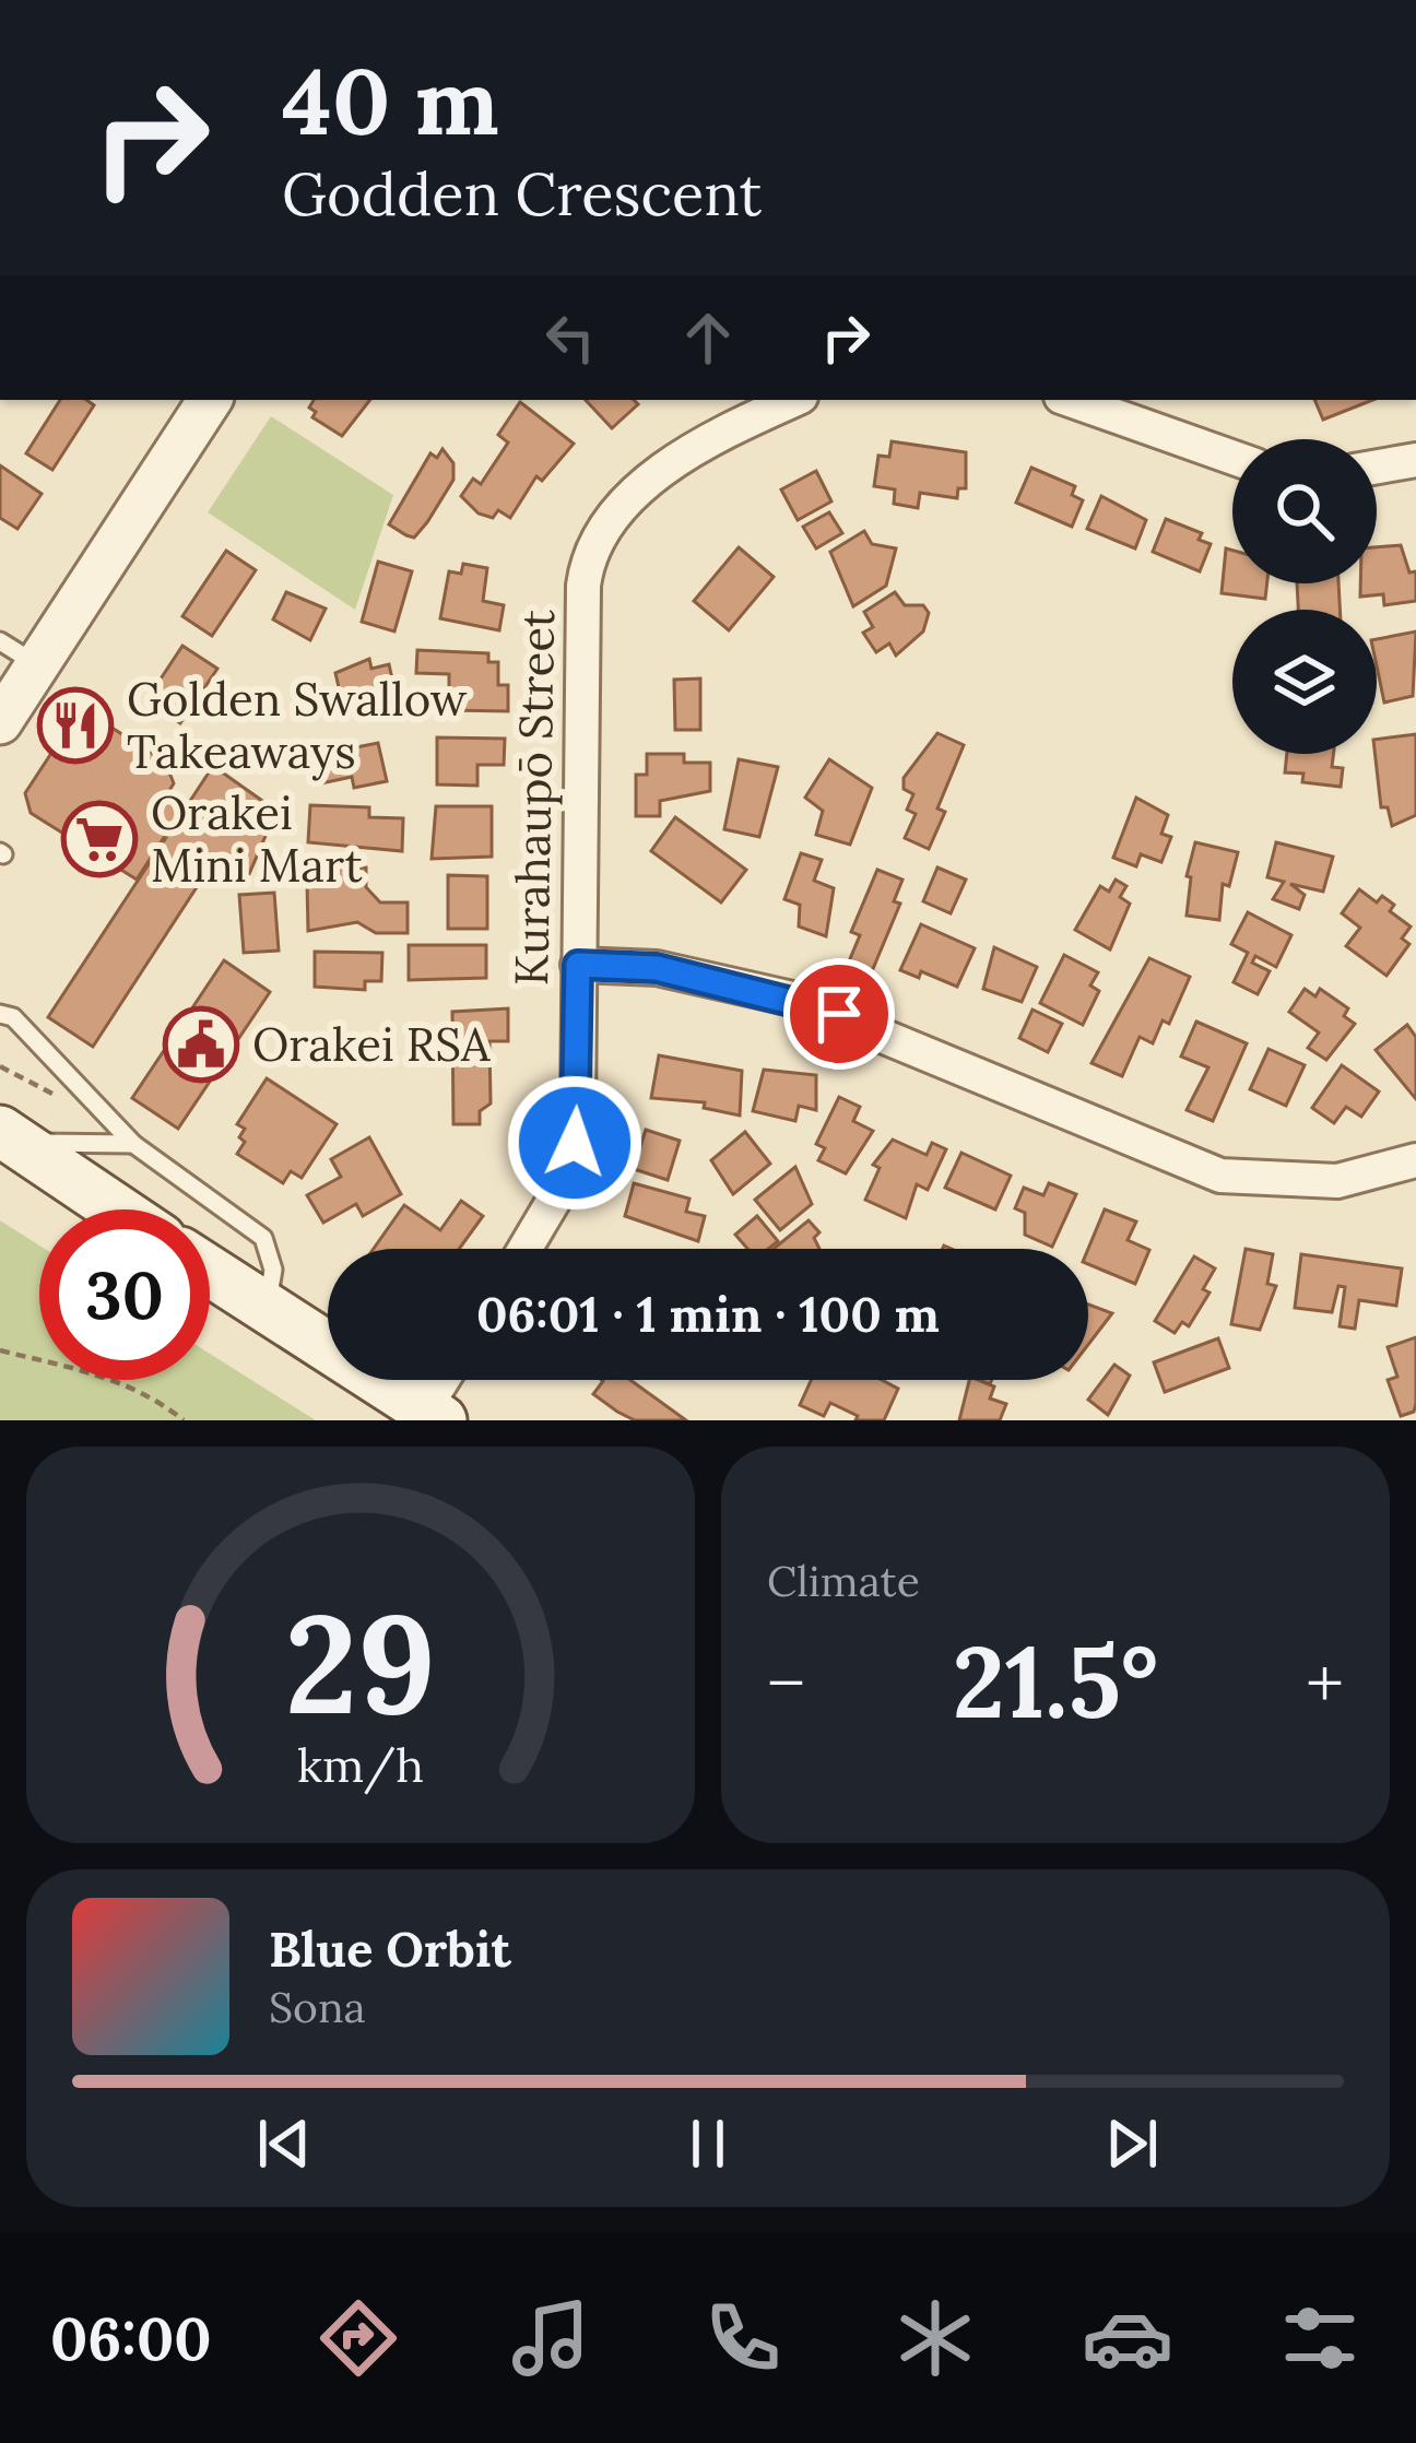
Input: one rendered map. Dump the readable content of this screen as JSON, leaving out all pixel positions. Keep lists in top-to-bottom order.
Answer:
{
  "streets": {
    "street": ["Kurahaupō Street"]
  },
  "places": {
    "restaurant": ["Golden Swallow Takeaways"],
    "supermarket": ["Orakei Mini Mart"],
    "public building": ["Orakei RSA"]
  },
  "page": {
    "turn": ["40 m", "Godden Crescent"],
    "limit": "30",
    "trip": "06:01 · 1 min · 100 m",
    "tile": "Climate",
    "heat": ["−", "21.5°", "+"],
    "song": ["Blue Orbit", "Sona"],
    "tabs": "06:00",
    "gauge": ["29", "km/h"]
  }
}
